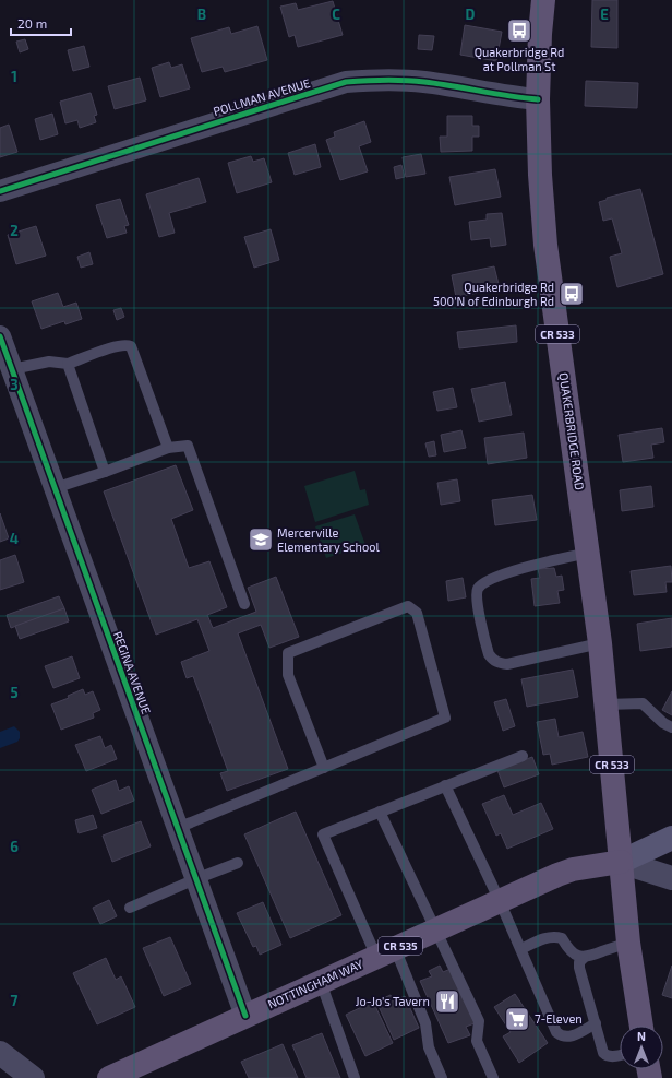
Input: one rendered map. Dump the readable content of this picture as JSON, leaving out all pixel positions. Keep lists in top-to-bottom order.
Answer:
{
  "streets": {
    "main road": [
      "CR 533",
      "QUAKERBRIDGE ROAD",
      "CR 535",
      "NOTTINGHAM WAY"
    ],
    "street": ["POLLMAN AVENUE", "REGINA AVENUE"]
  },
  "crossings": [
    ["POLLMAN AVENUE", "QUAKERBRIDGE ROAD"],
    ["CR 533", "QUAKERBRIDGE ROAD"],
    ["CR 533", "CR 535"],
    ["CR 533", "NOTTINGHAM WAY"],
    ["QUAKERBRIDGE ROAD", "CR 535"],
    ["QUAKERBRIDGE ROAD", "NOTTINGHAM WAY"],
    ["REGINA AVENUE", "NOTTINGHAM WAY"],
    ["CR 535", "NOTTINGHAM WAY"]
  ],
  "places": {
    "bus stop": ["Quakerbridge Rd at Pollman St", "Quakerbridge Rd 500'N of Edinburgh Rd"],
    "school or university": ["Mercerville Elementary School"],
    "restaurant": ["Jo-Jo's Tavern"],
    "supermarket": ["7-Eleven"]
  },
  "scale_bar": "20 m",
  "north": "top",
  "grid": {
    "columns": [
      "B",
      "C",
      "D",
      "E"
    ],
    "rows": [
      "1",
      "2",
      "3",
      "4",
      "5",
      "6",
      "7"
    ]
  }
}
